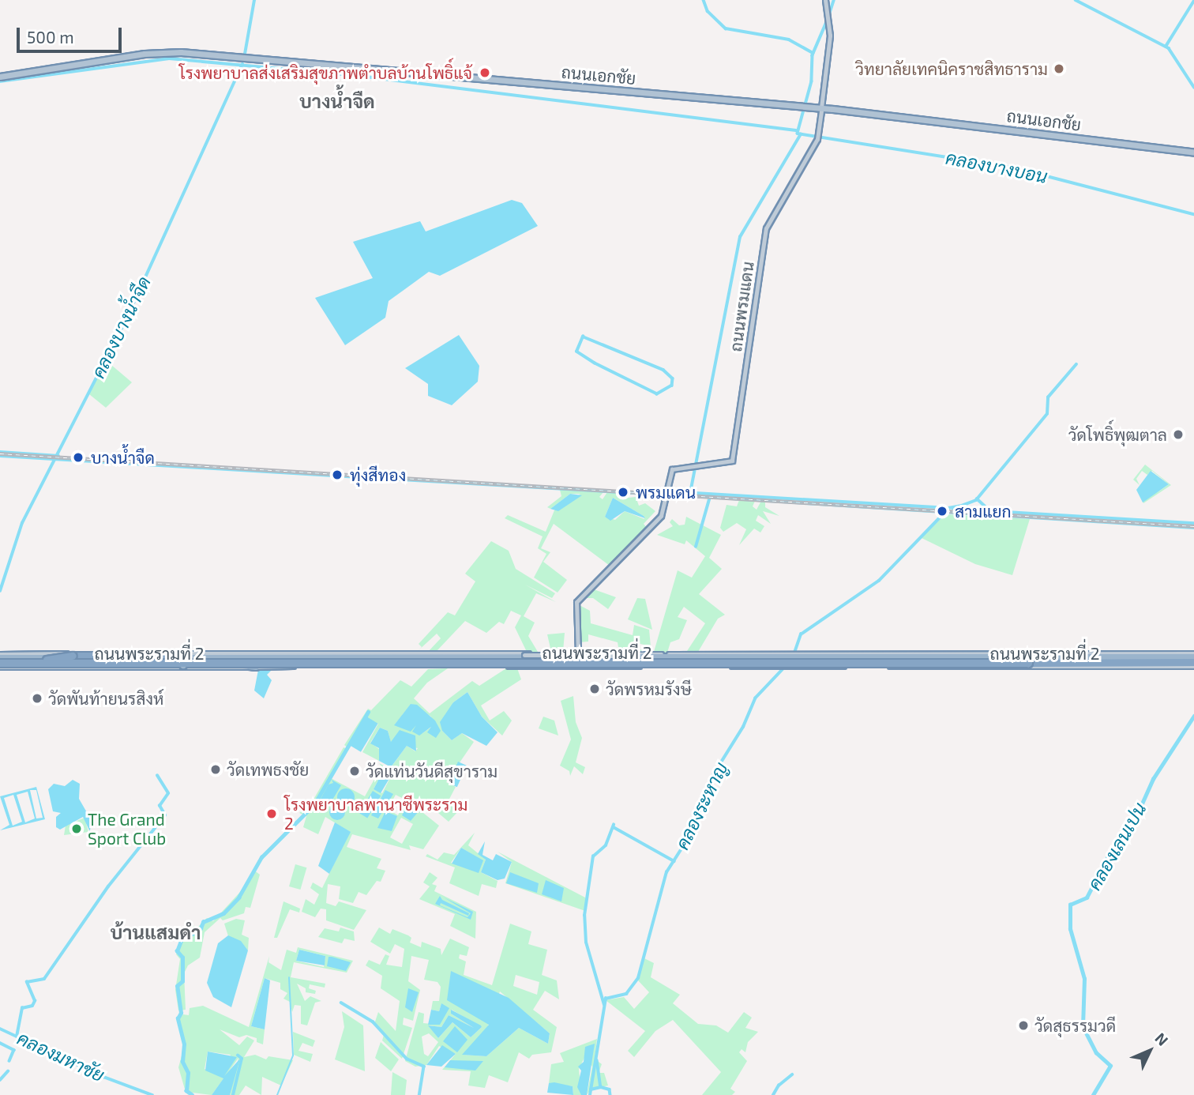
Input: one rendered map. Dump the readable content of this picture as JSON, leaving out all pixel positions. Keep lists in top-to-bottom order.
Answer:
{
  "streets": {
    "highway": ["ถนนพระรามที่ 2"],
    "main road": ["ถนนเอกชัย", "ถนนพรมแดน"]
  },
  "crossings": [
    ["ถนนเอกชัย", "ถนนพรมแดน"],
    ["ถนนพรมแดน", "ถนนพระรามที่ 2"]
  ],
  "districts": ["บางน้ำจืด", "บ้านแสมดำ"],
  "water": [
    "คลองบางบอน",
    "คลองบางน้ำจืด",
    "คลองระหาญ",
    "คลองเลนเปน",
    "คลองมหาชัย"
  ],
  "places": [
    "วิทยาลัยเทคนิคราชสิทธาราม",
    "โรงพยาบาลส่งเสริมสุขภาพตำบลบ้านโพธิ์แจ้",
    "วัดโพธิ์พุฒตาล",
    "บางน้ำจืด",
    "ทุ่งสีทอง",
    "พรมแดน",
    "สามแยก",
    "วัดพรหมรังษี",
    "วัดพันท้ายนรสิงห์",
    "วัดเทพธงชัย",
    "วัดแท่นวันดีสุขาราม",
    "โรงพยาบาลพานาซีพระราม 2",
    "The Grand Sport Club",
    "วัดสุธรรมวดี"
  ],
  "scale_bar": "500 m",
  "north": "top right"
}
